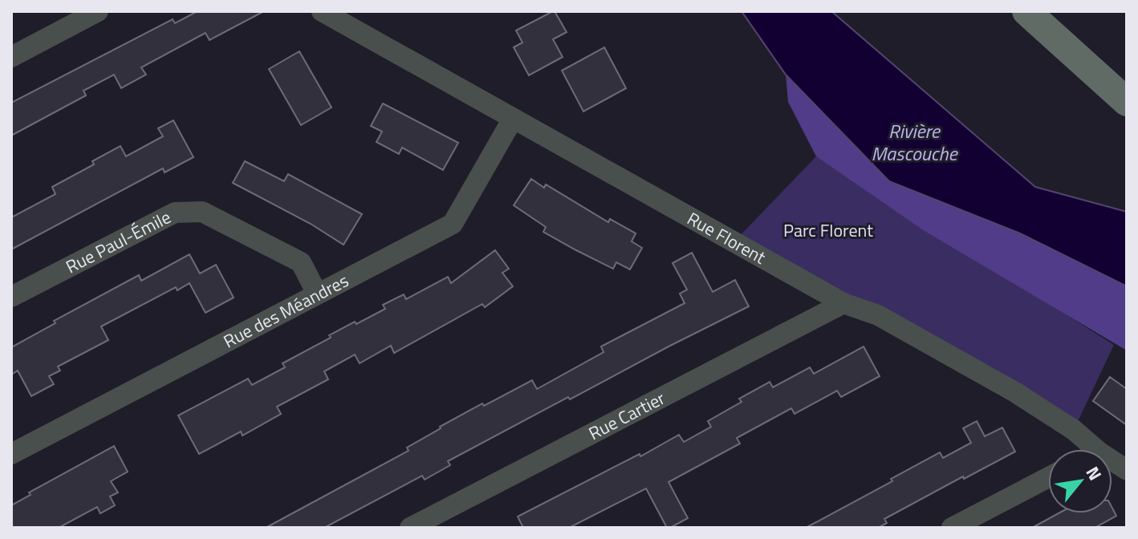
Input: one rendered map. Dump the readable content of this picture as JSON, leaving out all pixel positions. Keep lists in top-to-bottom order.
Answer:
{
  "streets": {
    "street": [
      "Rue Florent",
      "Rue Paul-Émile",
      "Rue des Méandres",
      "Rue Cartier"
    ]
  },
  "crossings": [
    ["Rue Florent", "Rue des Méandres"],
    ["Rue Florent", "Rue Cartier"],
    ["Rue Paul-Émile", "Rue des Méandres"]
  ],
  "water": ["Rivière Mascouche"],
  "parks": ["Parc Florent"],
  "north": "top right"
}
